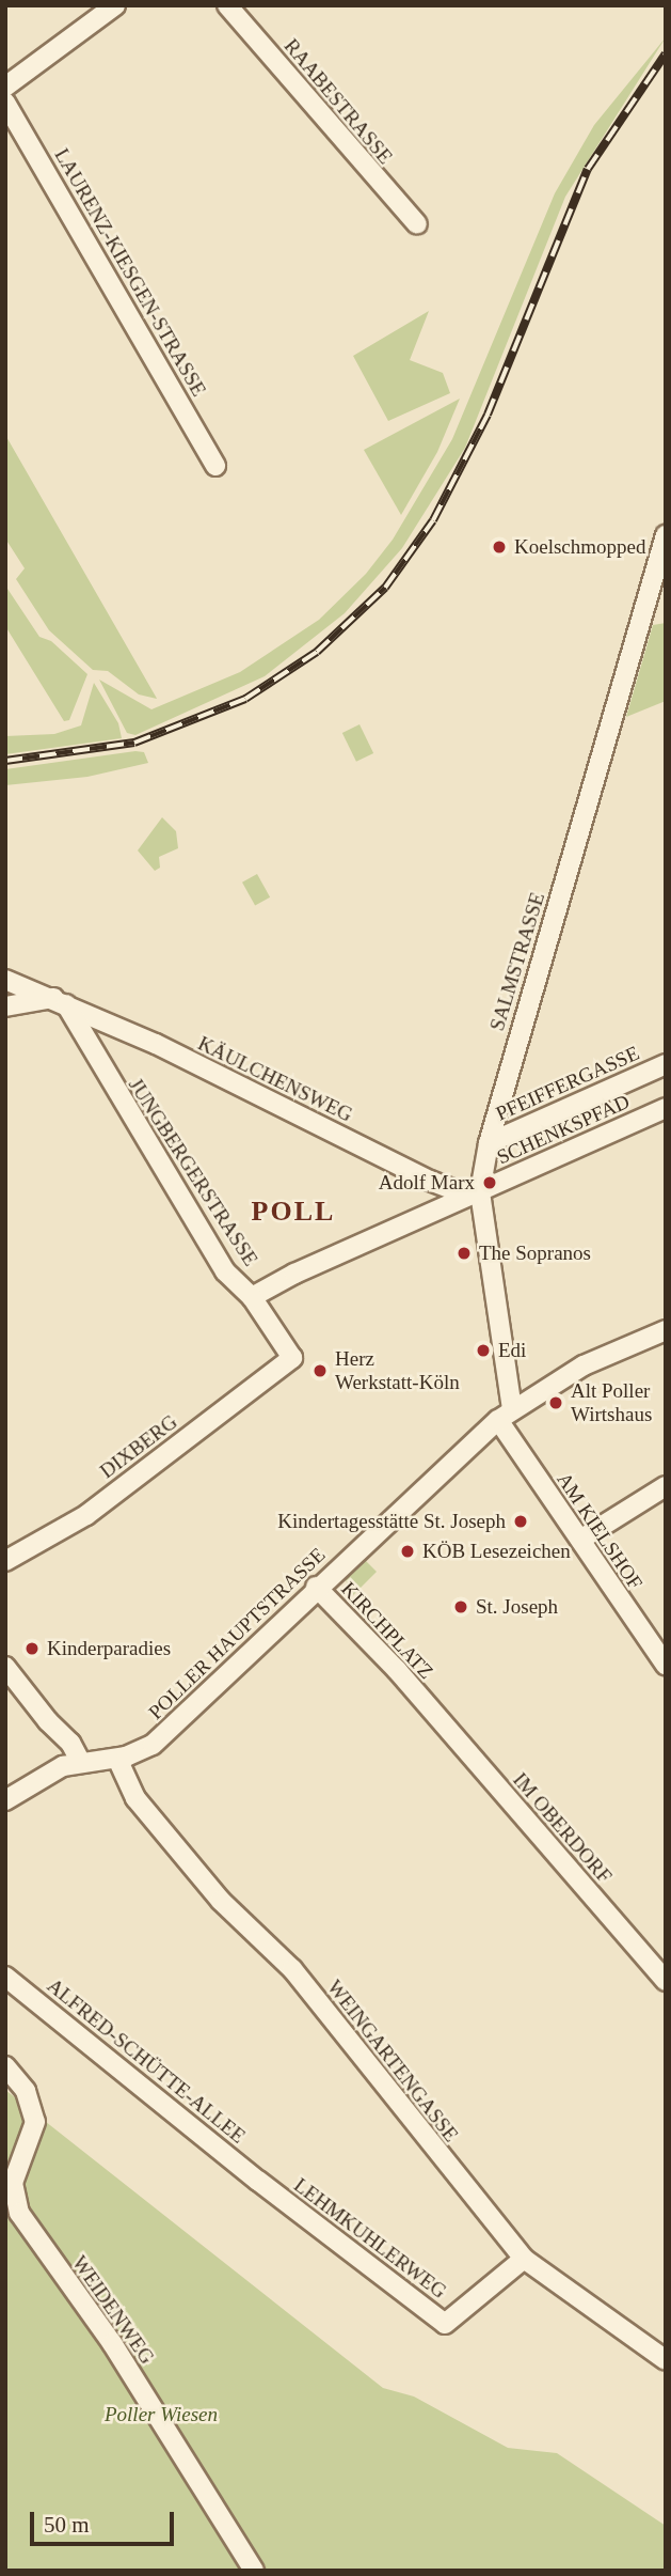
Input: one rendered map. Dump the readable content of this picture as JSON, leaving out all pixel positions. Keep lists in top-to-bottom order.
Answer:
{
  "streets": {
    "street": [
      "RAABESTRASSE",
      "LAURENZ-KIESGEN-STRASSE",
      "SALMSTRASSE",
      "KÄULCHENSWEG",
      "PFEIFFERGASSE",
      "SCHENKSPFAD",
      "JUNGBERGERSTRASSE",
      "DIXBERG",
      "AM KIELSHOF",
      "KIRCHPLATZ",
      "POLLER HAUPTSTRASSE",
      "IM OBERDORF",
      "ALFRED-SCHÜTTE-ALLEE",
      "WEINGARTENGASSE",
      "LEHMKUHLERWEG",
      "WEIDENWEG"
    ]
  },
  "crossings": [
    ["SALMSTRASSE", "KÄULCHENSWEG"],
    ["SALMSTRASSE", "PFEIFFERGASSE"],
    ["SALMSTRASSE", "SCHENKSPFAD"],
    ["SALMSTRASSE", "AM KIELSHOF"],
    ["SALMSTRASSE", "POLLER HAUPTSTRASSE"],
    ["KÄULCHENSWEG", "SCHENKSPFAD"],
    ["KÄULCHENSWEG", "JUNGBERGERSTRASSE"],
    ["SCHENKSPFAD", "JUNGBERGERSTRASSE"],
    ["JUNGBERGERSTRASSE", "DIXBERG"],
    ["AM KIELSHOF", "POLLER HAUPTSTRASSE"],
    ["KIRCHPLATZ", "POLLER HAUPTSTRASSE"],
    ["KIRCHPLATZ", "IM OBERDORF"],
    ["POLLER HAUPTSTRASSE", "WEINGARTENGASSE"],
    ["ALFRED-SCHÜTTE-ALLEE", "LEHMKUHLERWEG"],
    ["WEINGARTENGASSE", "LEHMKUHLERWEG"]
  ],
  "districts": ["POLL"],
  "parks": ["Poller Wiesen"],
  "places": [
    "Koelschmopped",
    "Adolf Marx",
    "The Sopranos",
    "Edi",
    "Herz Werkstatt-Köln",
    "Alt Poller Wirtshaus",
    "Kindertagesstätte St. Joseph",
    "KÖB Lesezeichen",
    "St. Joseph",
    "Kinderparadies"
  ],
  "scale_bar": "50 m"
}
